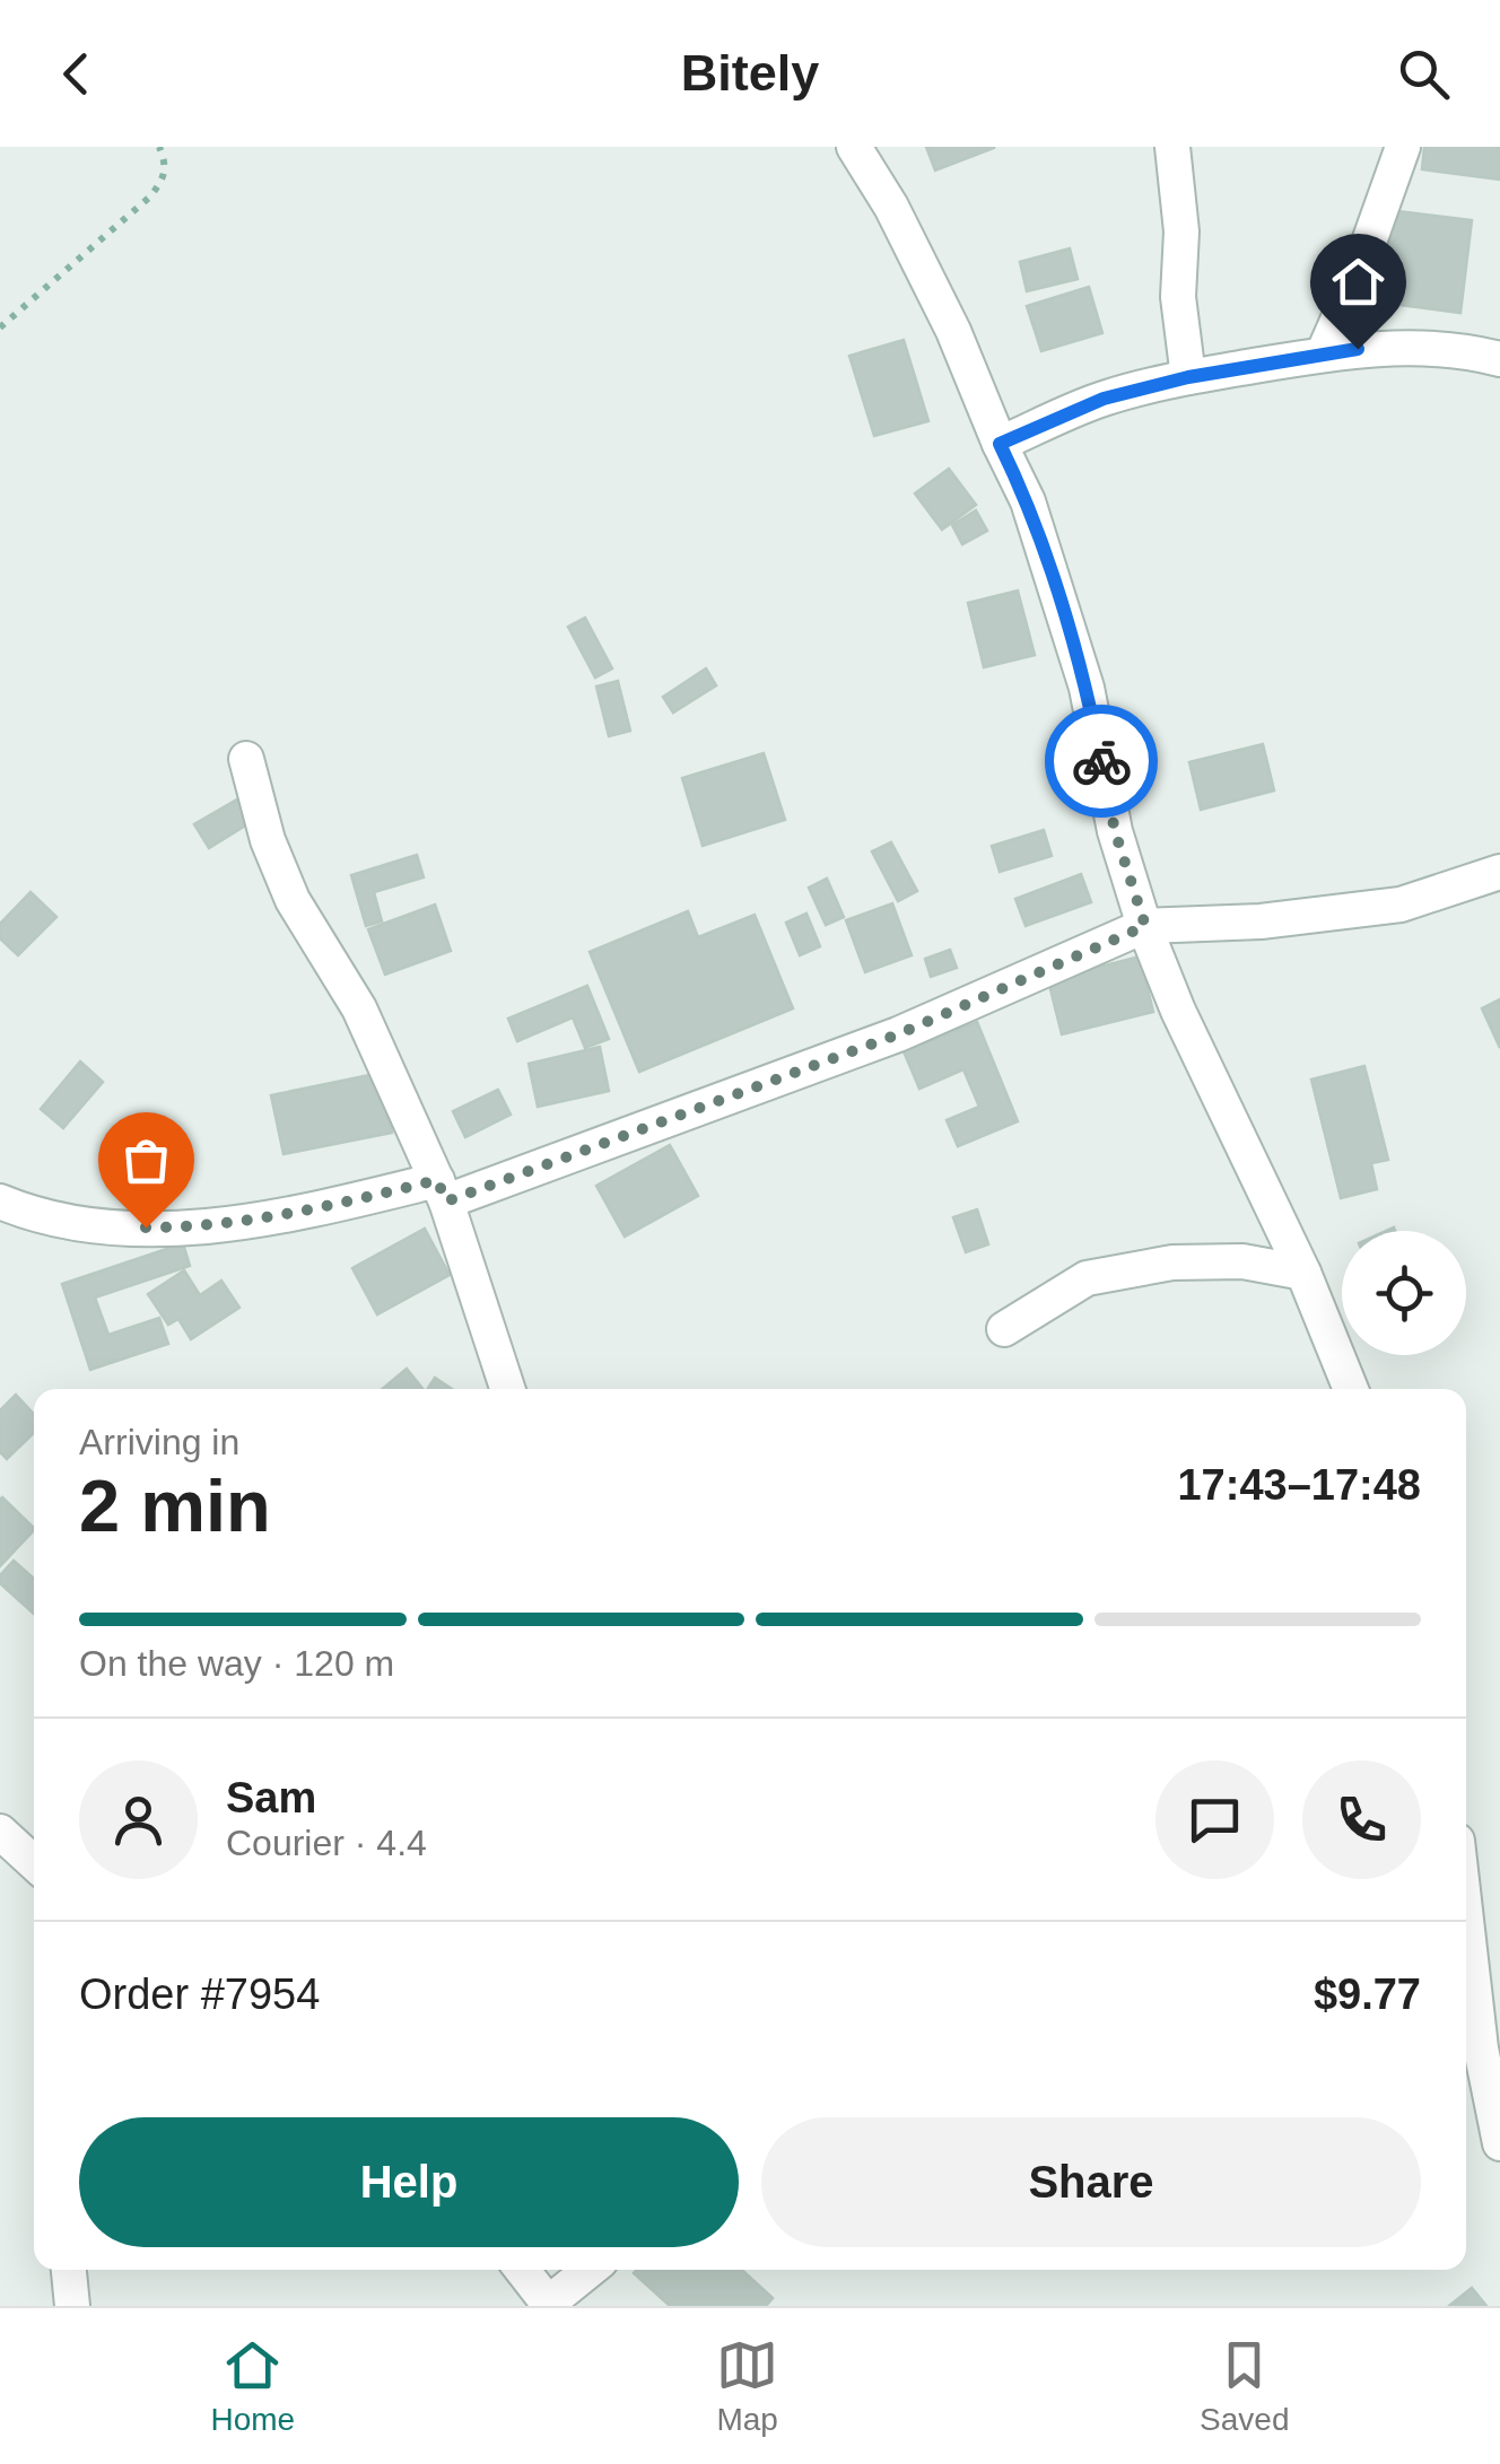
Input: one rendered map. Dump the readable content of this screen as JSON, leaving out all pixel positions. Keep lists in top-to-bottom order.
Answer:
{
  "page": {
    "header": "Bitely",
    "heading": ["2 min", "Arriving in", "17:43–17:48"],
    "panel": [
      "Sam",
      "Courier · 4.4",
      "Order #7954",
      "$9.77"
    ],
    "bar": "On the way · 120 m",
    "buttons": ["Help", "Share"],
    "tabs": ["Home", "Map", "Saved"]
  }
}
